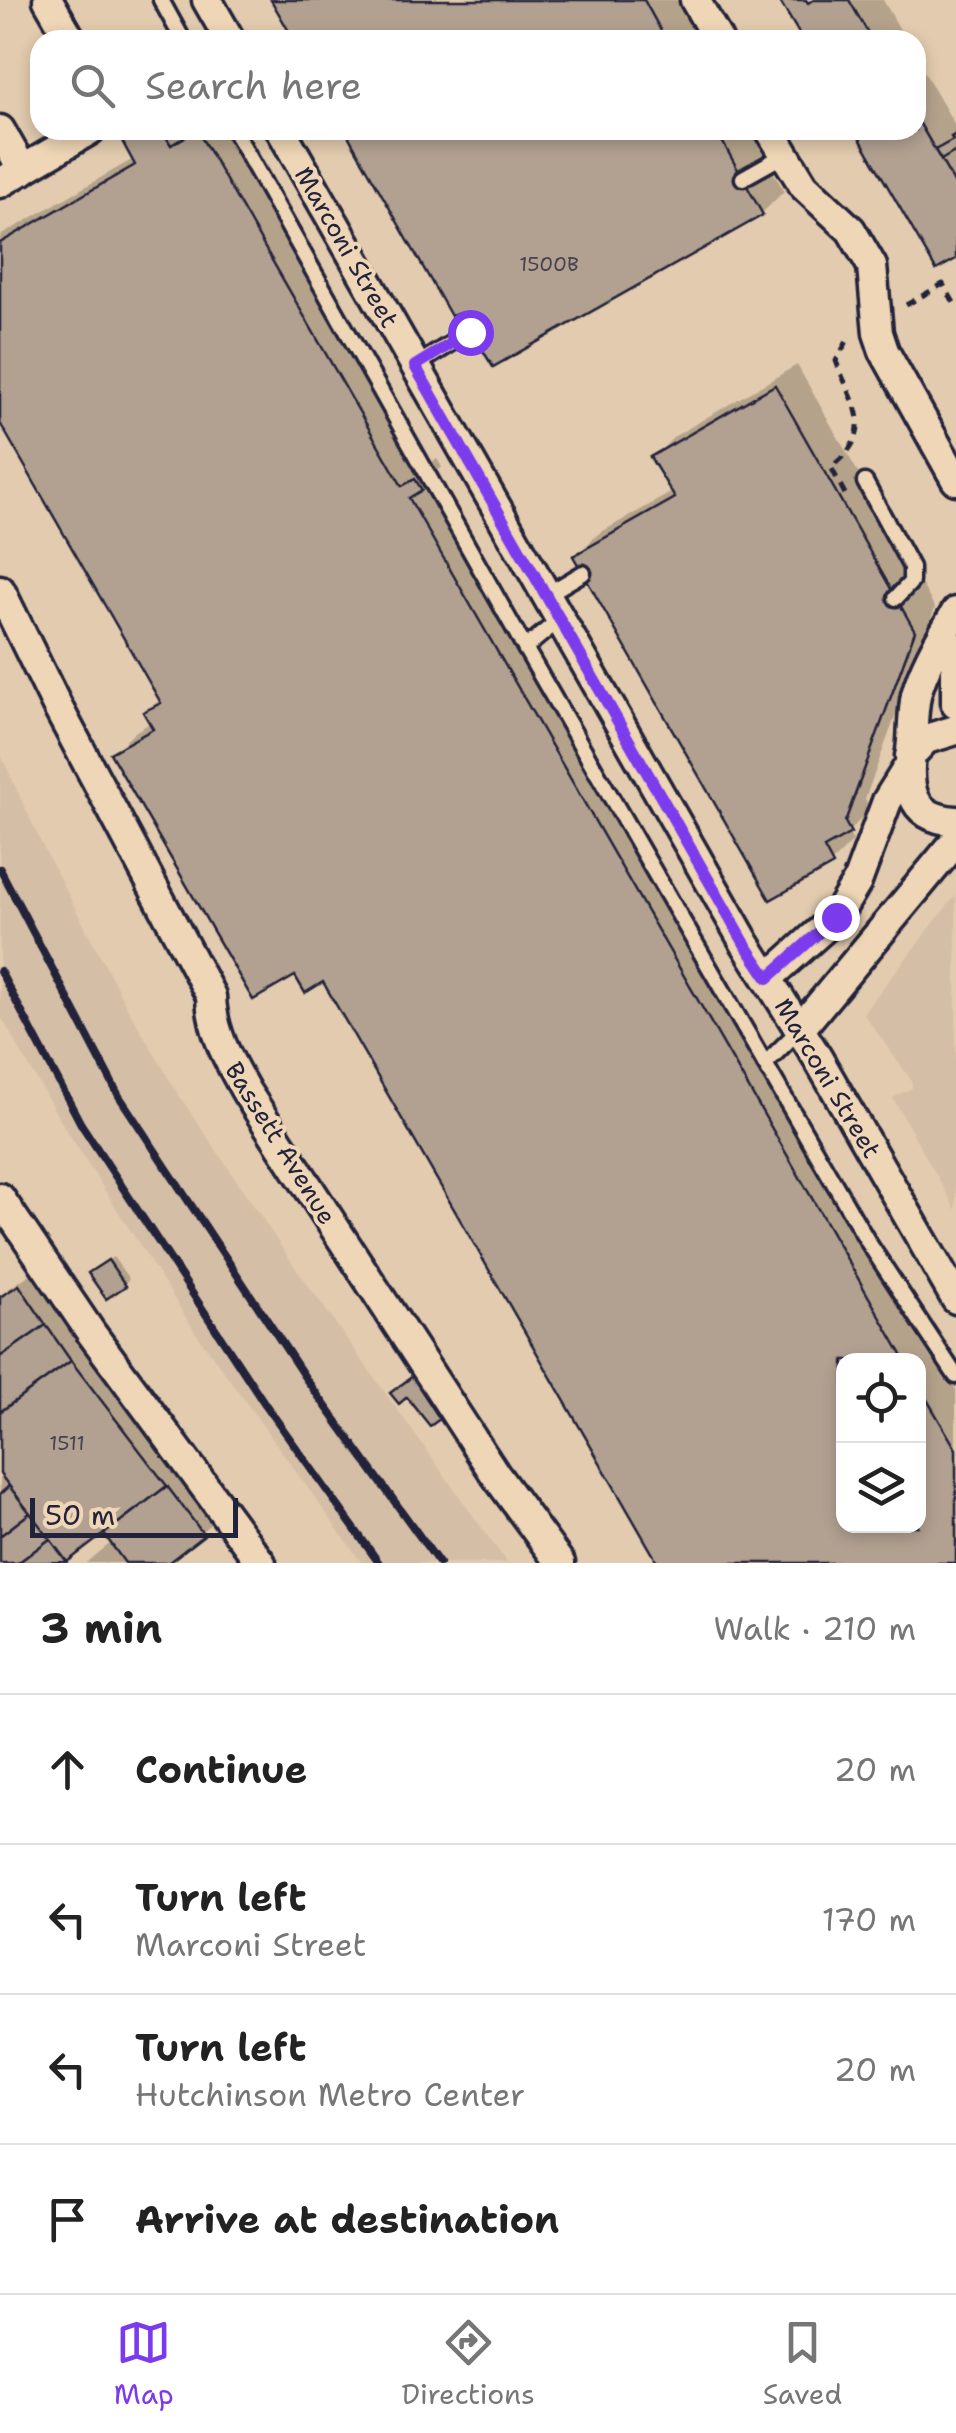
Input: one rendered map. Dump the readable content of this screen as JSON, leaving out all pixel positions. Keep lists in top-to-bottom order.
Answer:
{
  "streets": {
    "street": ["Marconi Street", "Bassett Avenue"]
  },
  "house_numbers": ["1500B", "1511"],
  "scale_bar": "50 m",
  "page": {
    "search": "Search here",
    "scale": "50 m",
    "heading": ["3 min", "Walk · 210 m"],
    "list": [
      ["Continue", "20 m"],
      ["Turn left", "Marconi Street", "170 m"],
      ["Turn left", "Hutchinson Metro Center", "20 m"],
      "Arrive at destination"
    ],
    "nav": ["Map", "Directions", "Saved"]
  }
}
